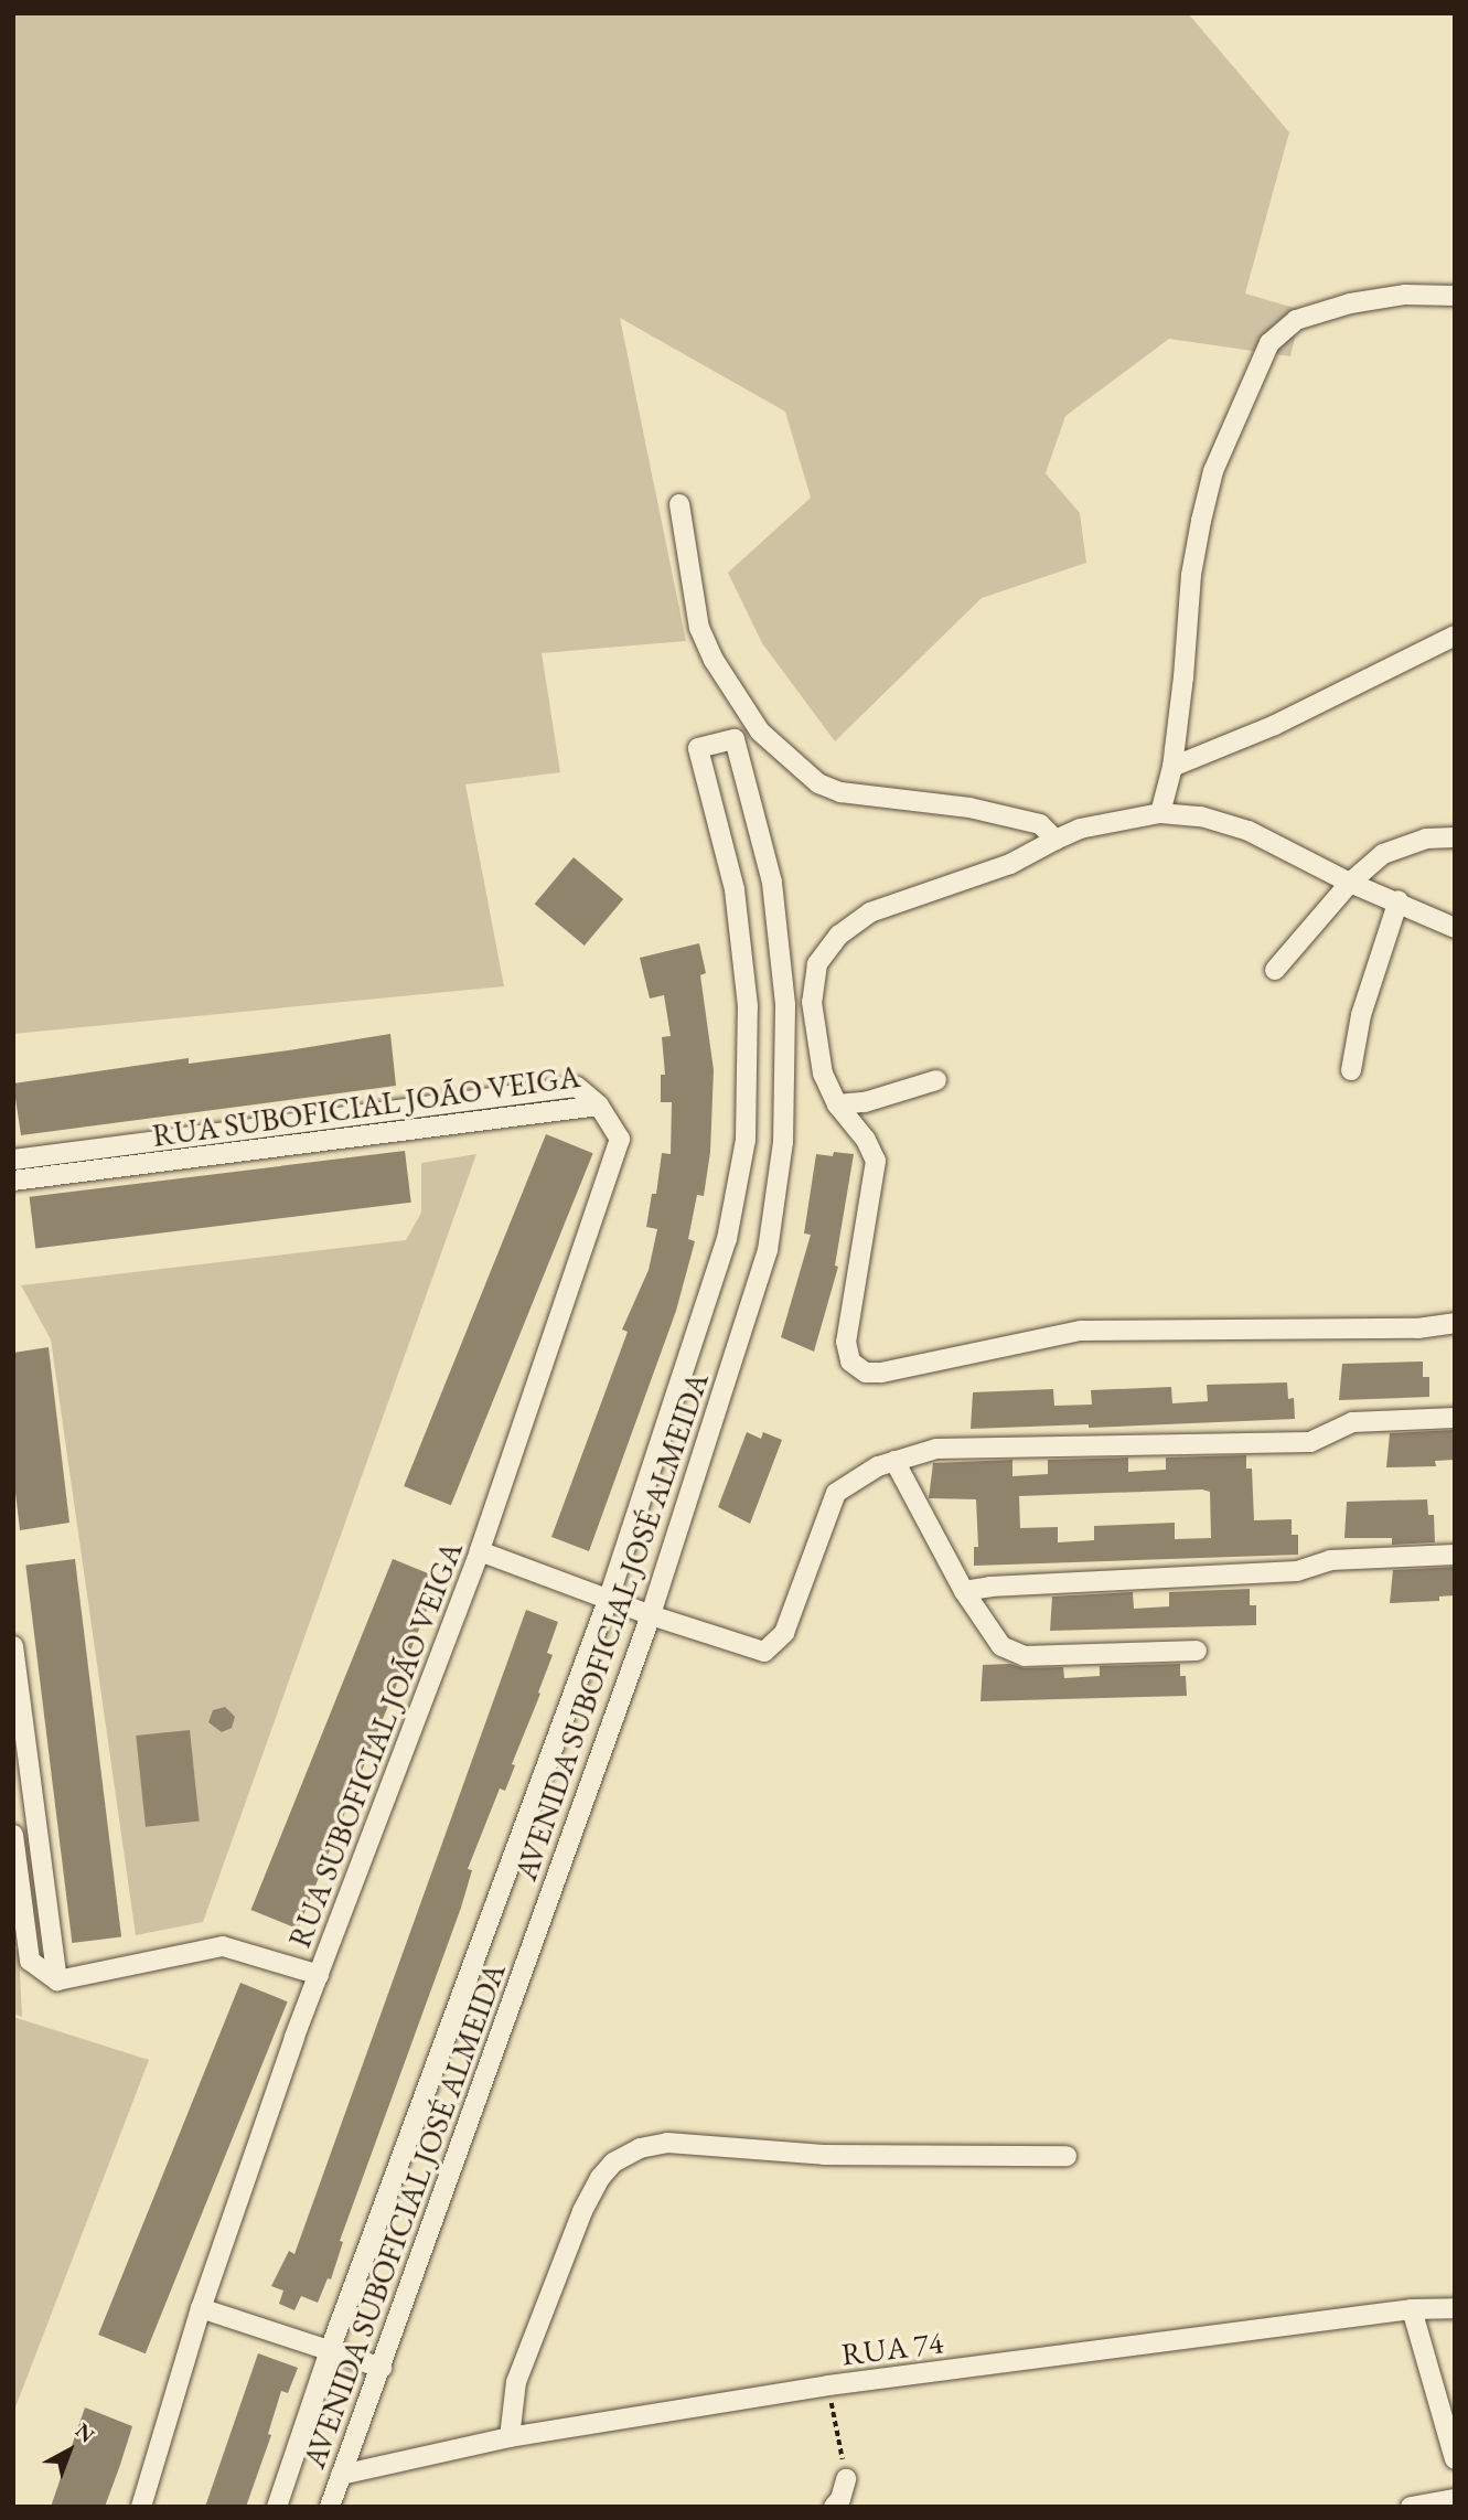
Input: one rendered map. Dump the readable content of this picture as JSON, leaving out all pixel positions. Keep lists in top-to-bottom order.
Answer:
{
  "streets": {
    "street": ["RUA SUBOFICIAL JOÃO VEIGA", "AVENIDA SUBOFICIAL JOSÉ ALMEIDA", "RUA 74"]
  },
  "crossings": [
    ["AVENIDA SUBOFICIAL JOSÉ ALMEIDA", "RUA 74"]
  ],
  "north": "top right"
}
